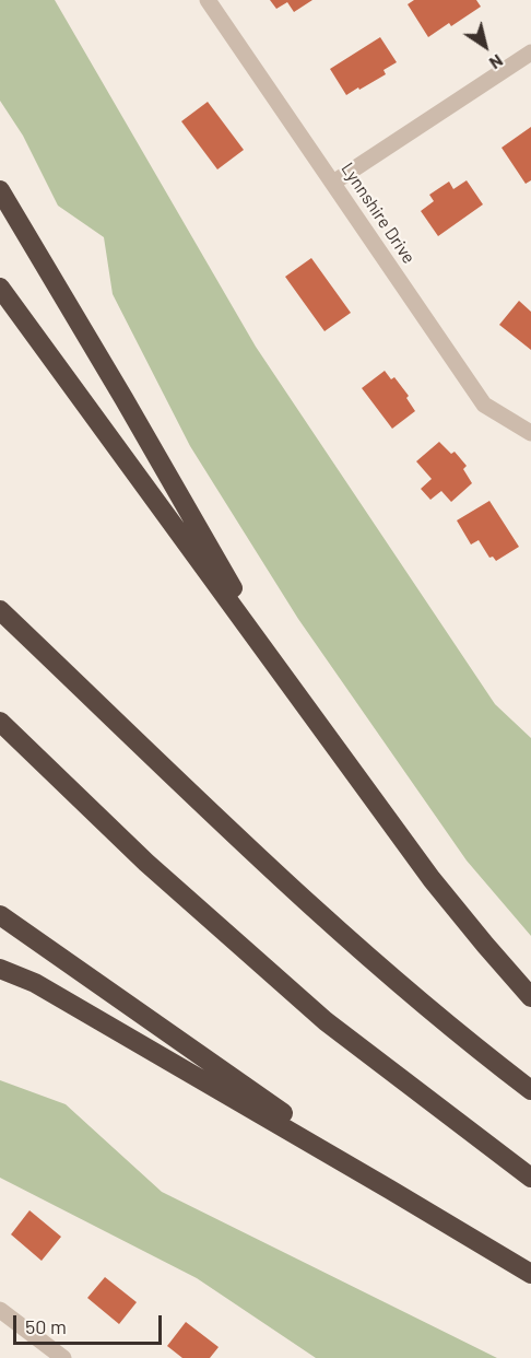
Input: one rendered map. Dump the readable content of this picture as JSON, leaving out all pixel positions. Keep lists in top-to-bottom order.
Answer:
{
  "streets": {
    "street": ["Lynnshire Drive"]
  },
  "scale_bar": "50 m",
  "north": "bottom right"
}
